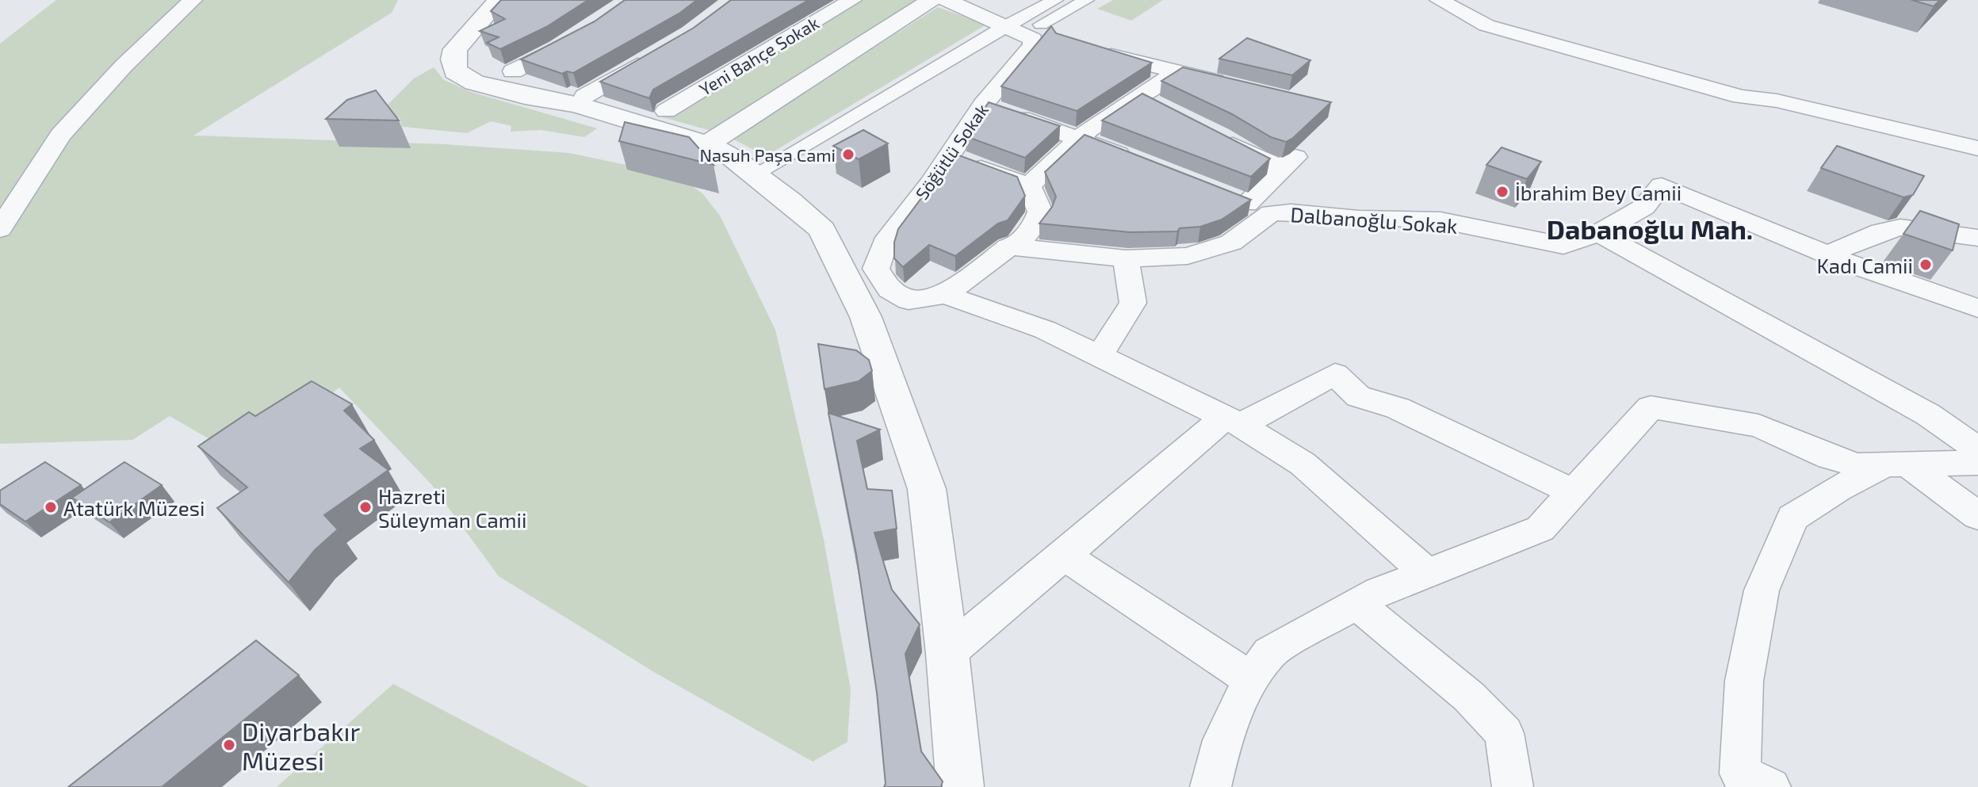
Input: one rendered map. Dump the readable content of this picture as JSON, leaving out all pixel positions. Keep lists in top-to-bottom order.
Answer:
{
  "streets": {
    "street": ["Yeni Bahçe Sokak", "Söğütlü Sokak", "Dalbanoğlu Sokak"]
  },
  "districts": ["Dabanoğlu Mah."],
  "places": [
    "Nasuh Paşa Cami",
    "İbrahim Bey Camii",
    "Kadı Camii",
    "Atatürk Müzesi",
    "Hazreti Süleyman Camii",
    "Diyarbakır Müzesi"
  ]
}
